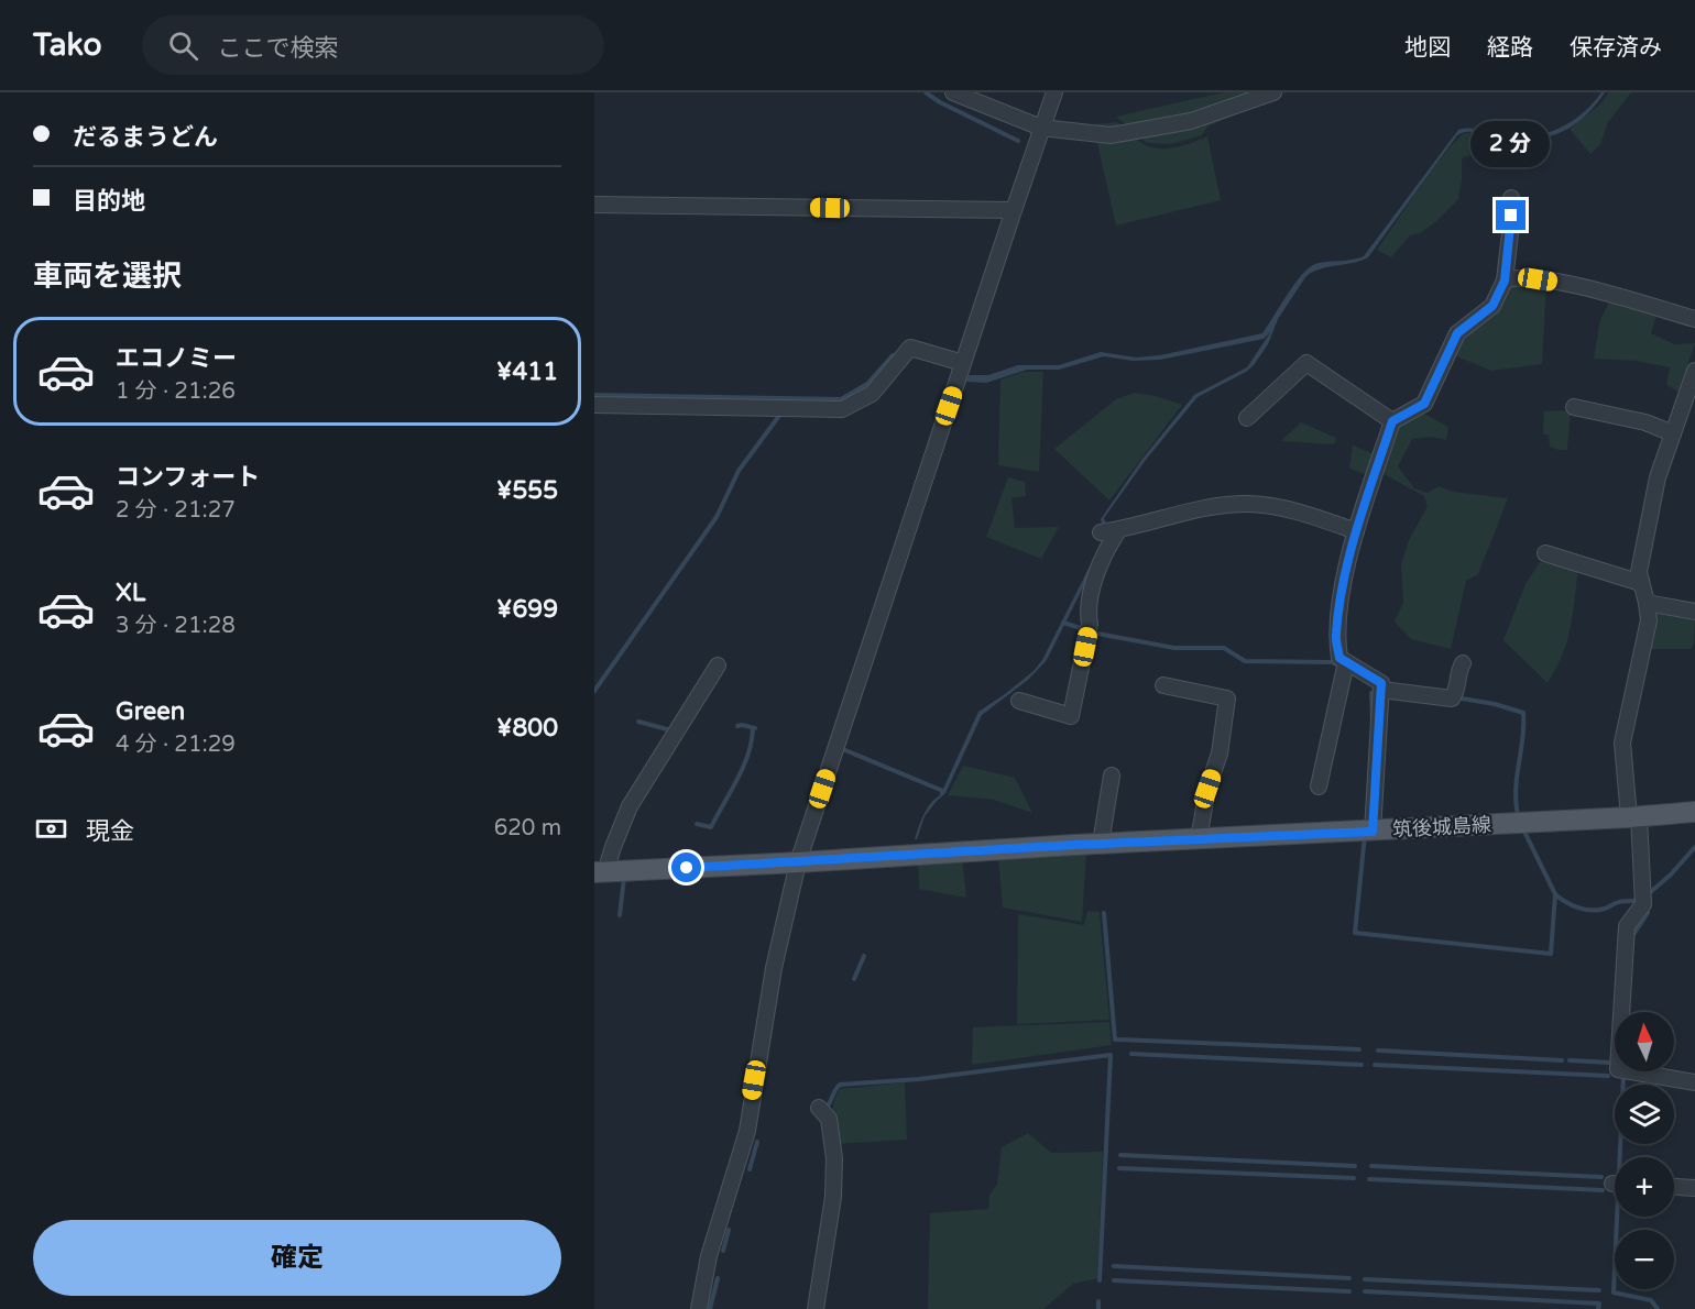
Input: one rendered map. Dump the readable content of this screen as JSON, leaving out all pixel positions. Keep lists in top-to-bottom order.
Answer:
{
  "streets": {
    "main road": ["筑後城島線"]
  },
  "north": "top",
  "page": {
    "header": "Tako",
    "search": "ここで検索",
    "nav": ["地図", "経路", "保存済み"],
    "banner": ["だるまうどん", "目的地"],
    "bubble": "2 分",
    "heading": "車両を選択",
    "list": [
      {
        "name": "エコノミー",
        "note": "1 分 · 21:26",
        "value": "¥411"
      },
      {
        "name": "コンフォート",
        "note": "2 分 · 21:27",
        "value": "¥555"
      },
      {
        "name": "XL",
        "note": "3 分 · 21:28",
        "value": "¥699"
      },
      {
        "name": "Green",
        "note": "4 分 · 21:29",
        "value": "¥800"
      }
    ],
    "pay": ["現金", "620 m"],
    "map_buttons": ["+", "−"],
    "buttons": "確定"
  }
}
